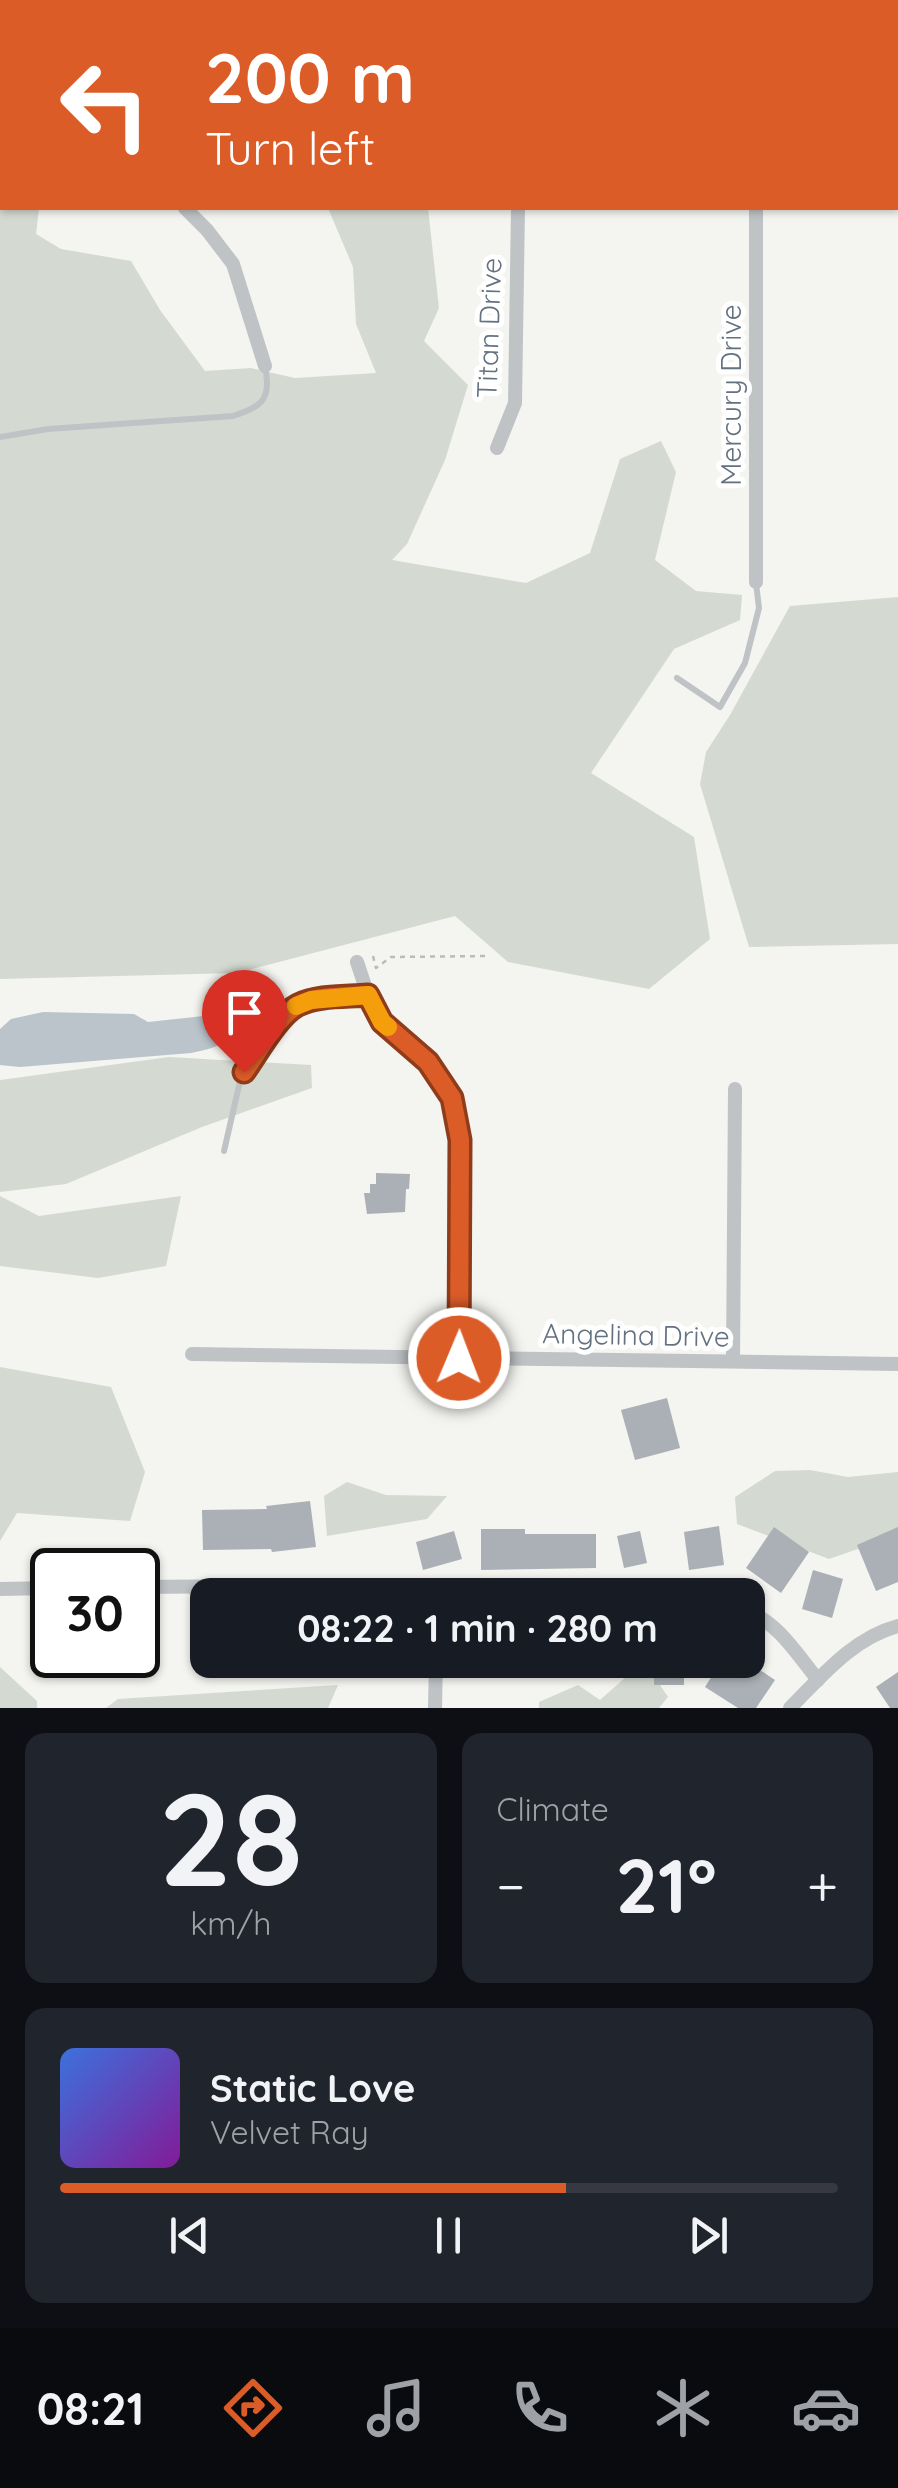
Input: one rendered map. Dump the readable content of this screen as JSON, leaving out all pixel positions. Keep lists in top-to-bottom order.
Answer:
{
  "streets": {
    "street": ["Titan Drive", "Mercury Drive", "Angelina Drive"]
  },
  "page": {
    "turn": ["200 m", "Turn left"],
    "limit": "30",
    "trip": "08:22 · 1 min · 280 m",
    "tile": [
      ["28", "km/h"],
      "Climate"
    ],
    "heat": ["−", "21°", "+"],
    "song": ["Static Love", "Velvet Ray"],
    "tabs": "08:21"
  }
}
